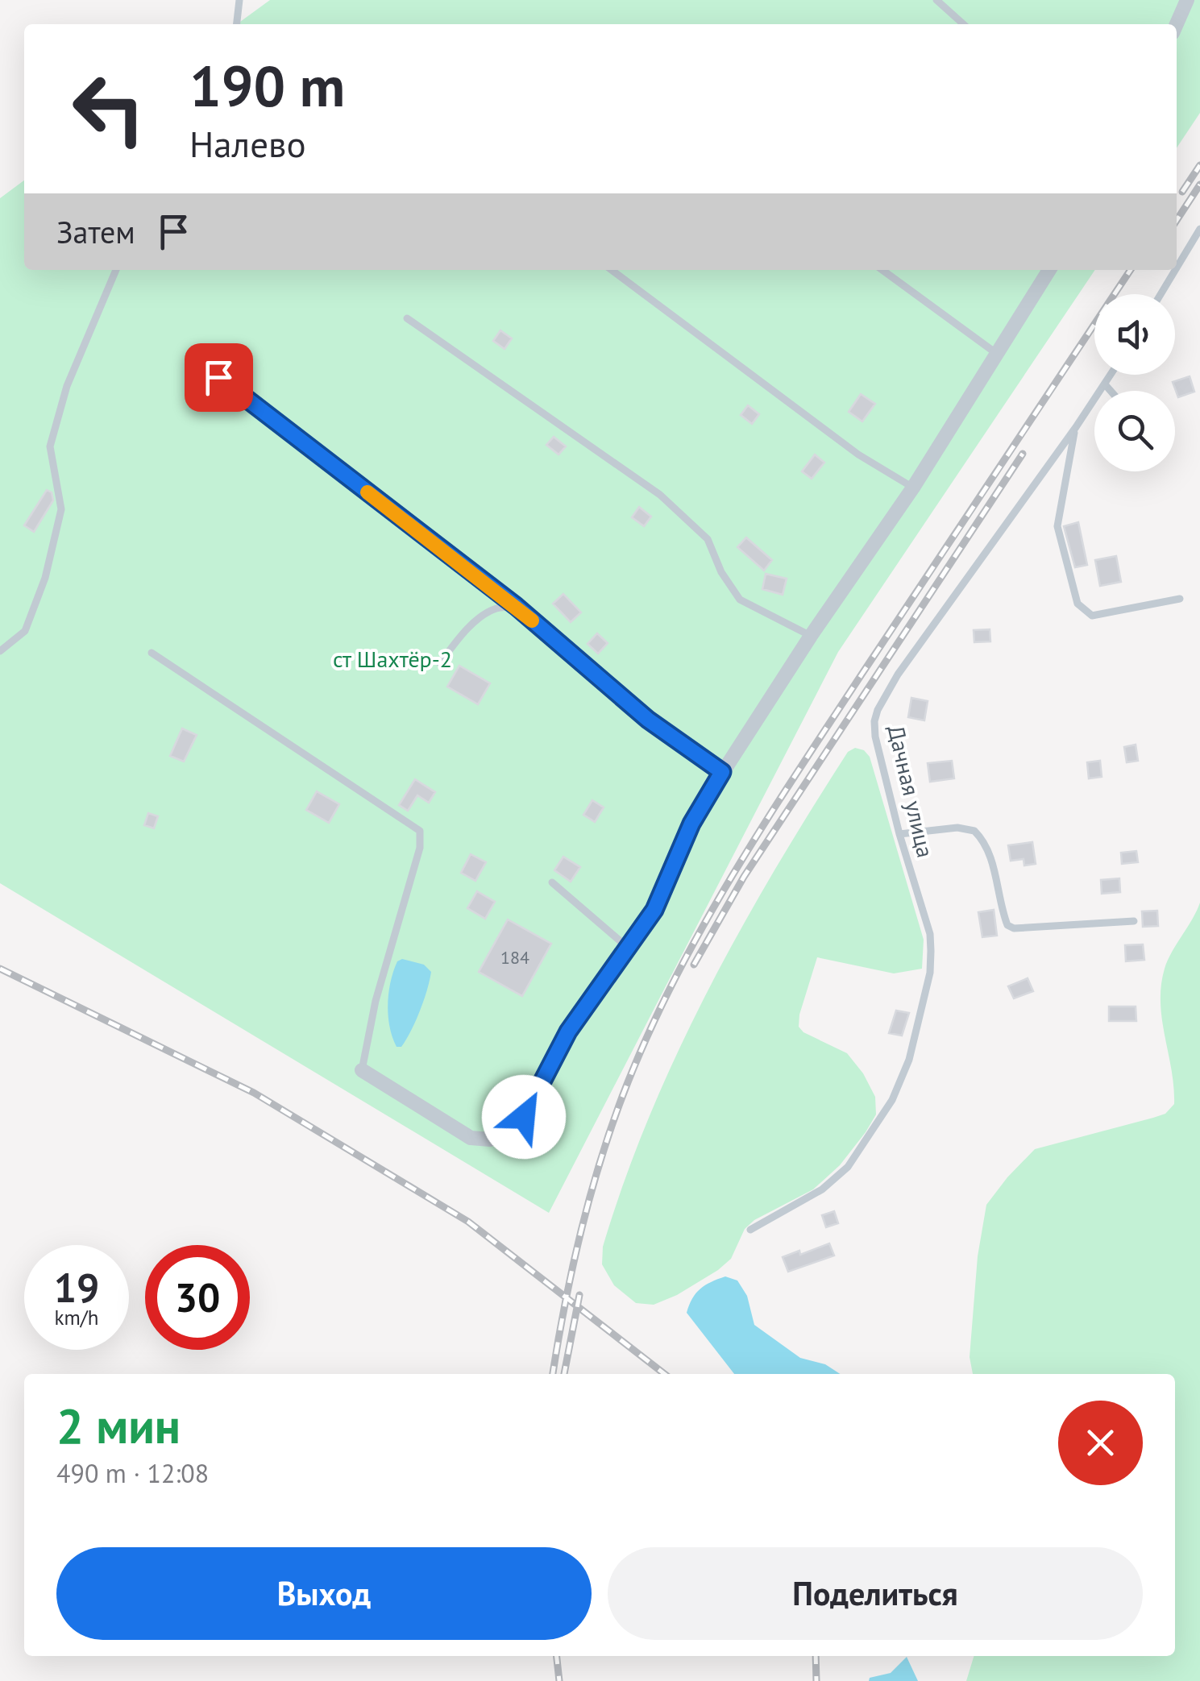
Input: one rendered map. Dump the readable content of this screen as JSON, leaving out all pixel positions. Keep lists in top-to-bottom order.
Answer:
{
  "streets": {
    "lane": ["Дачная улица"]
  },
  "parks": ["ст Шахтёр-2"],
  "house_numbers": ["184"],
  "page": {
    "turn": ["190 m", "Налево"],
    "then": "Затем",
    "speed": "19 km/h",
    "limit": "30",
    "heading": ["2 мин", "490 m · 12:08"],
    "buttons": ["Выход", "Поделиться"]
  }
}
